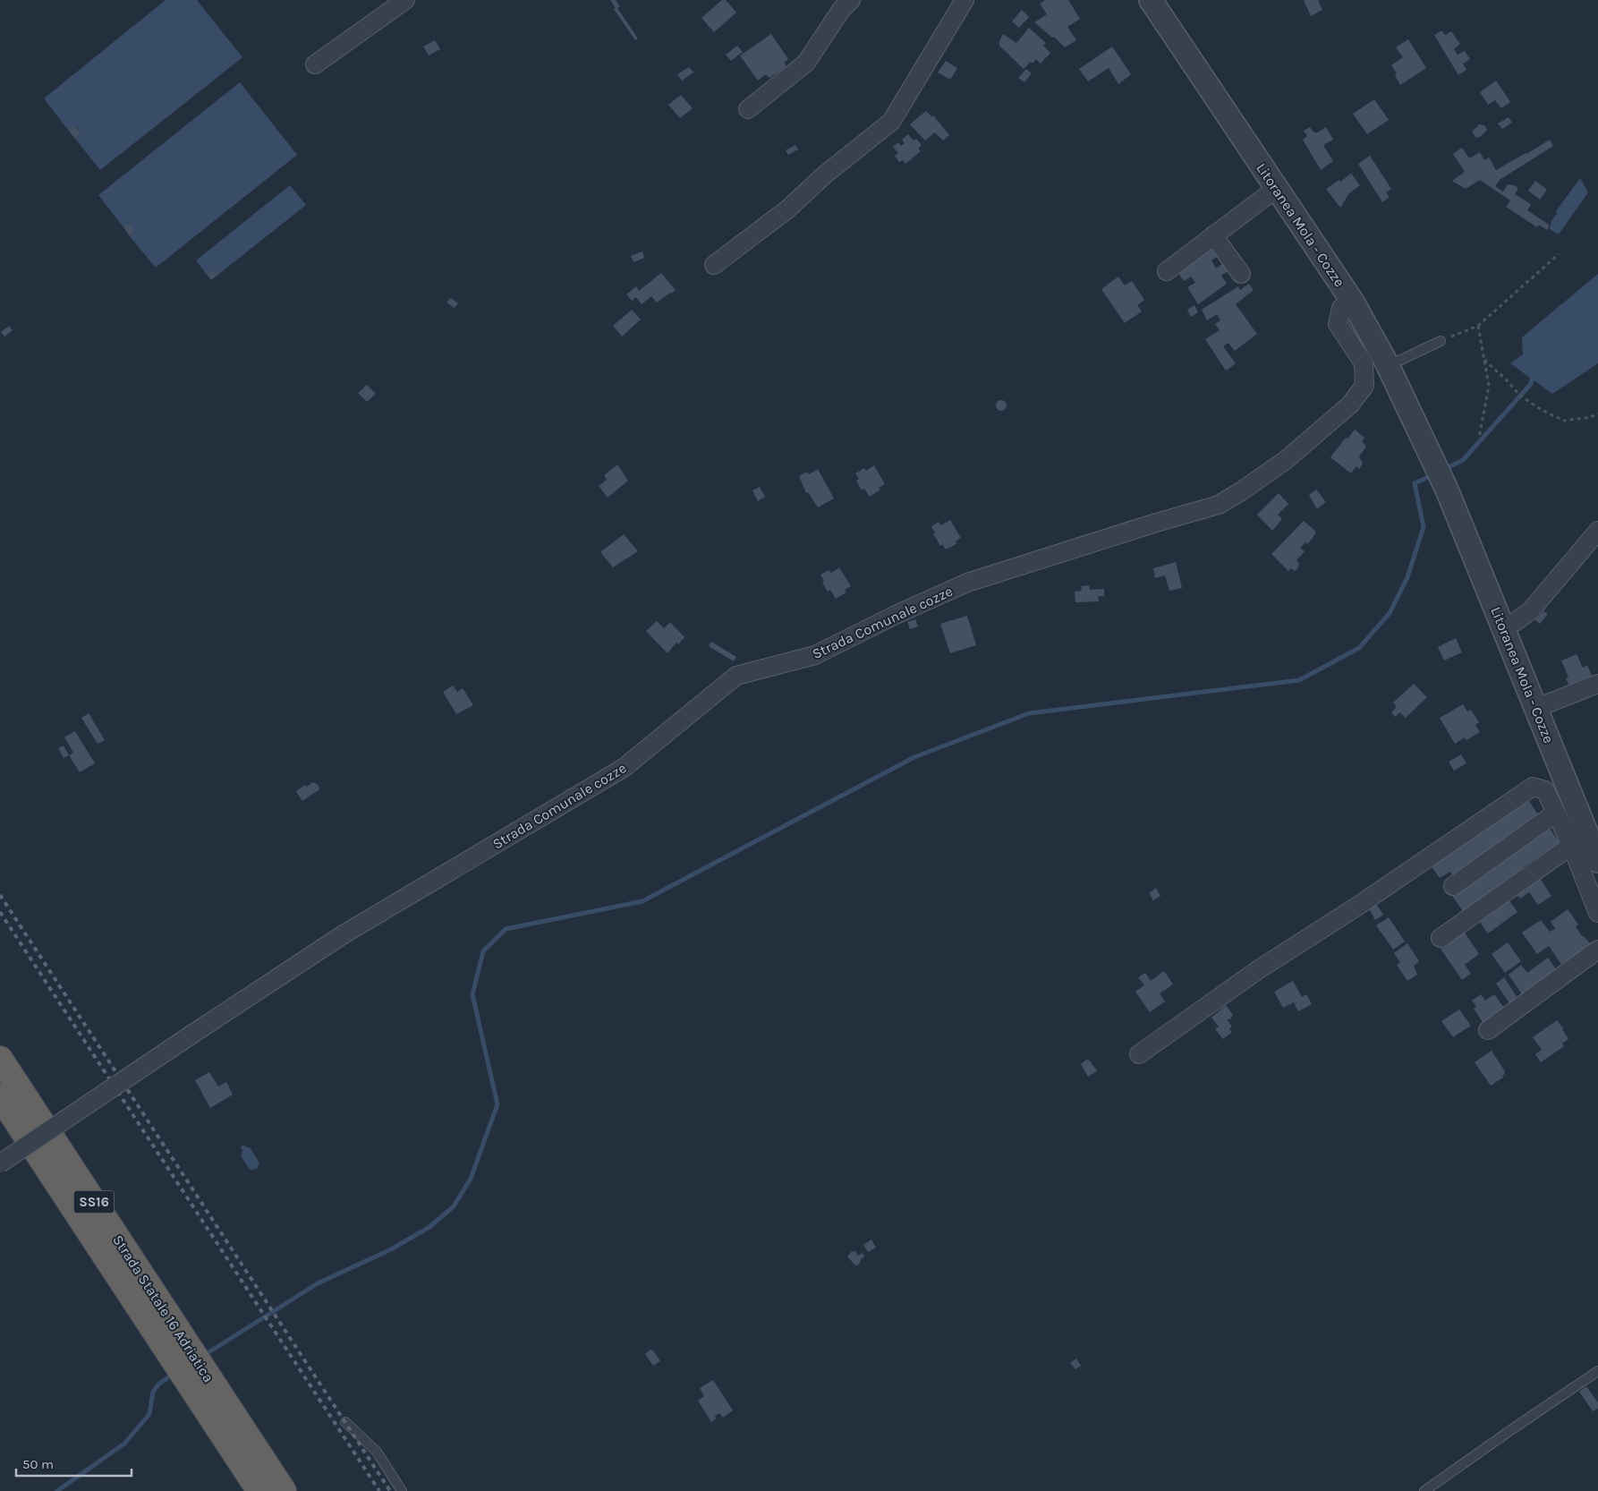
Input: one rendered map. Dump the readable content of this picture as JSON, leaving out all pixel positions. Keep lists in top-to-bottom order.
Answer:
{
  "streets": {
    "highway": ["SS16", "Strada Statale 16 Adriatica"],
    "street": ["Litoranea Mola - Cozze", "Strada Comunale cozze"]
  },
  "crossings": [
    ["Litoranea Mola - Cozze", "Strada Comunale cozze"]
  ],
  "scale_bar": "50 m"
}
